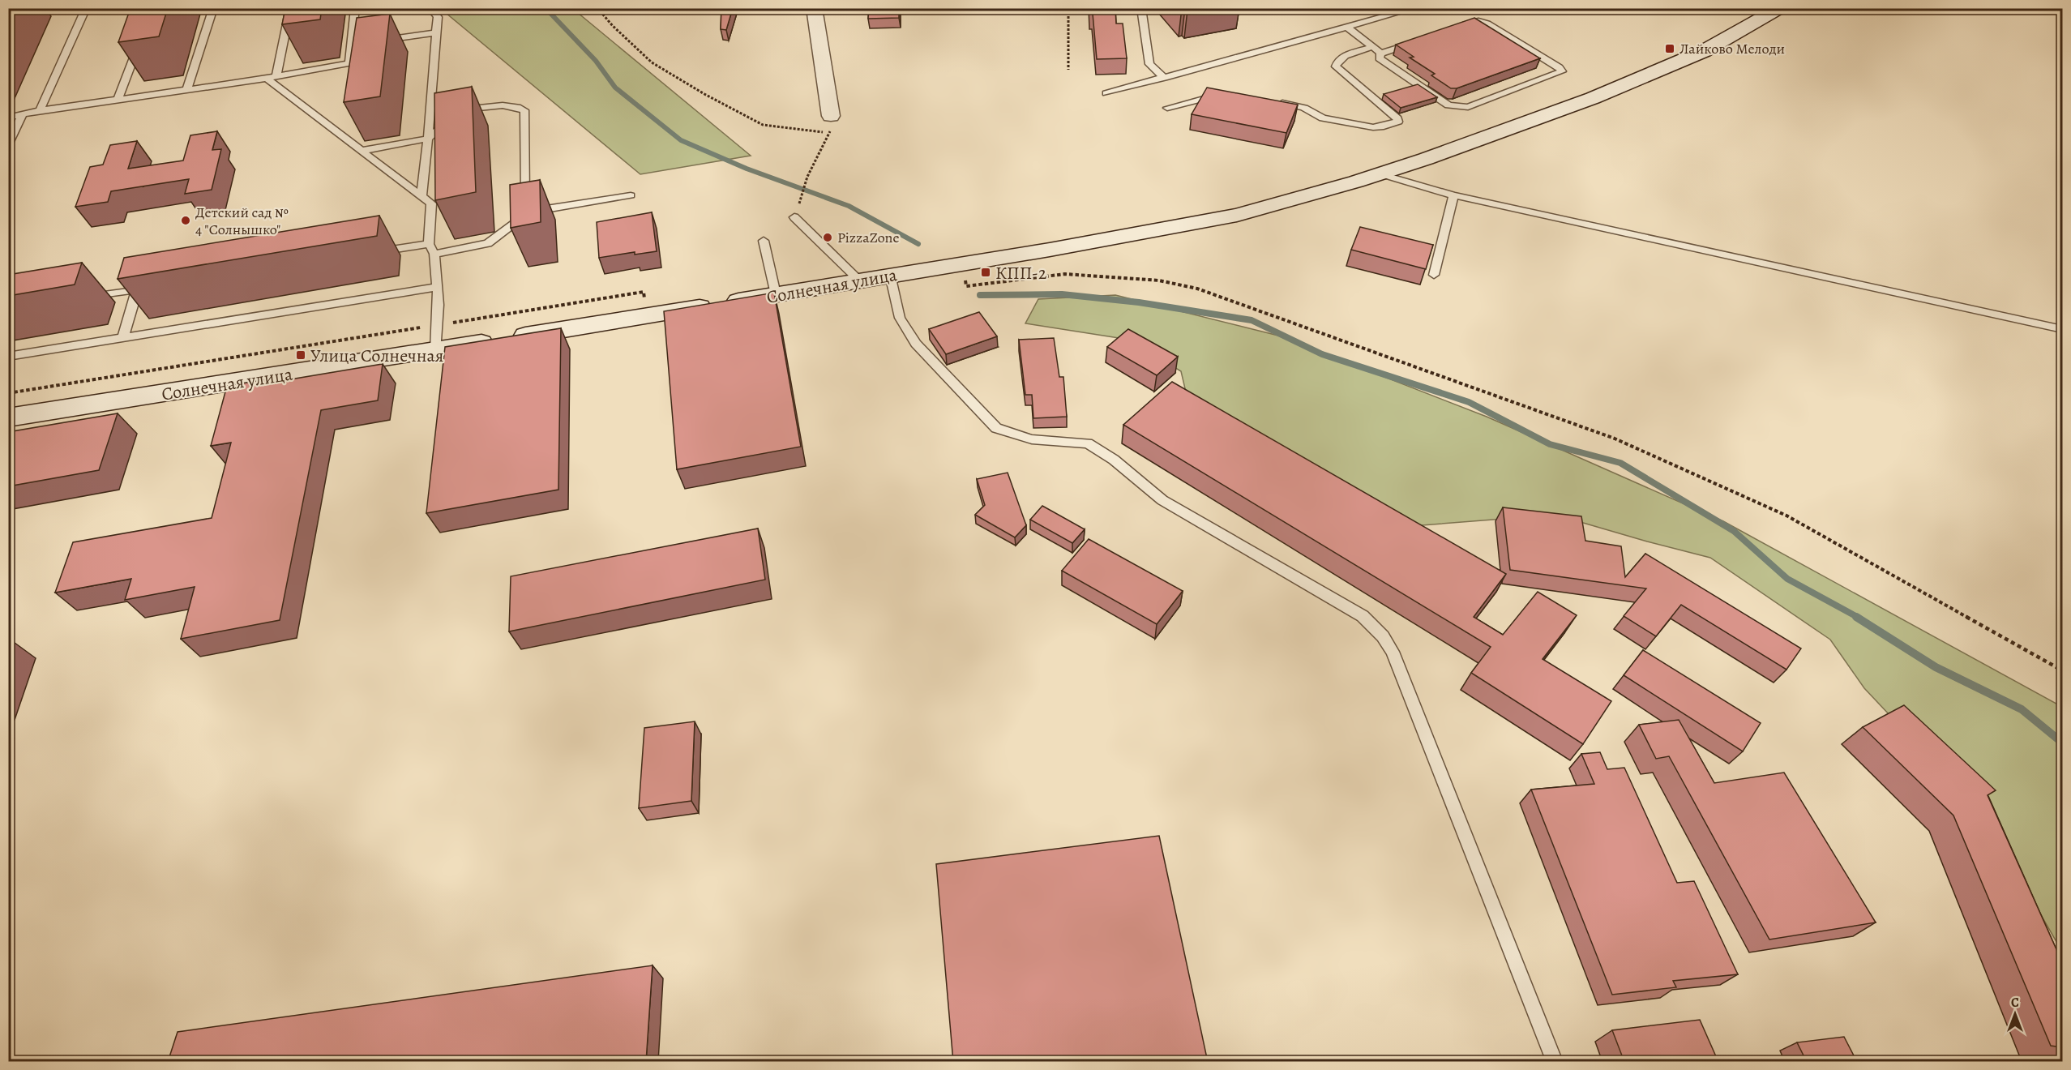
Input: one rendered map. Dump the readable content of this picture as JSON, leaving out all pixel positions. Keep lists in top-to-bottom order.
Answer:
{
  "streets": {
    "street": ["Солнечная улица"]
  },
  "places": {
    "transit": ["Лайково Мелоди", "КПП-2", "Улица Солнечная"],
    "other": ["Детский сад № 4 \"Солнышко\"", "PizzaZone"]
  },
  "north": "top"
}
